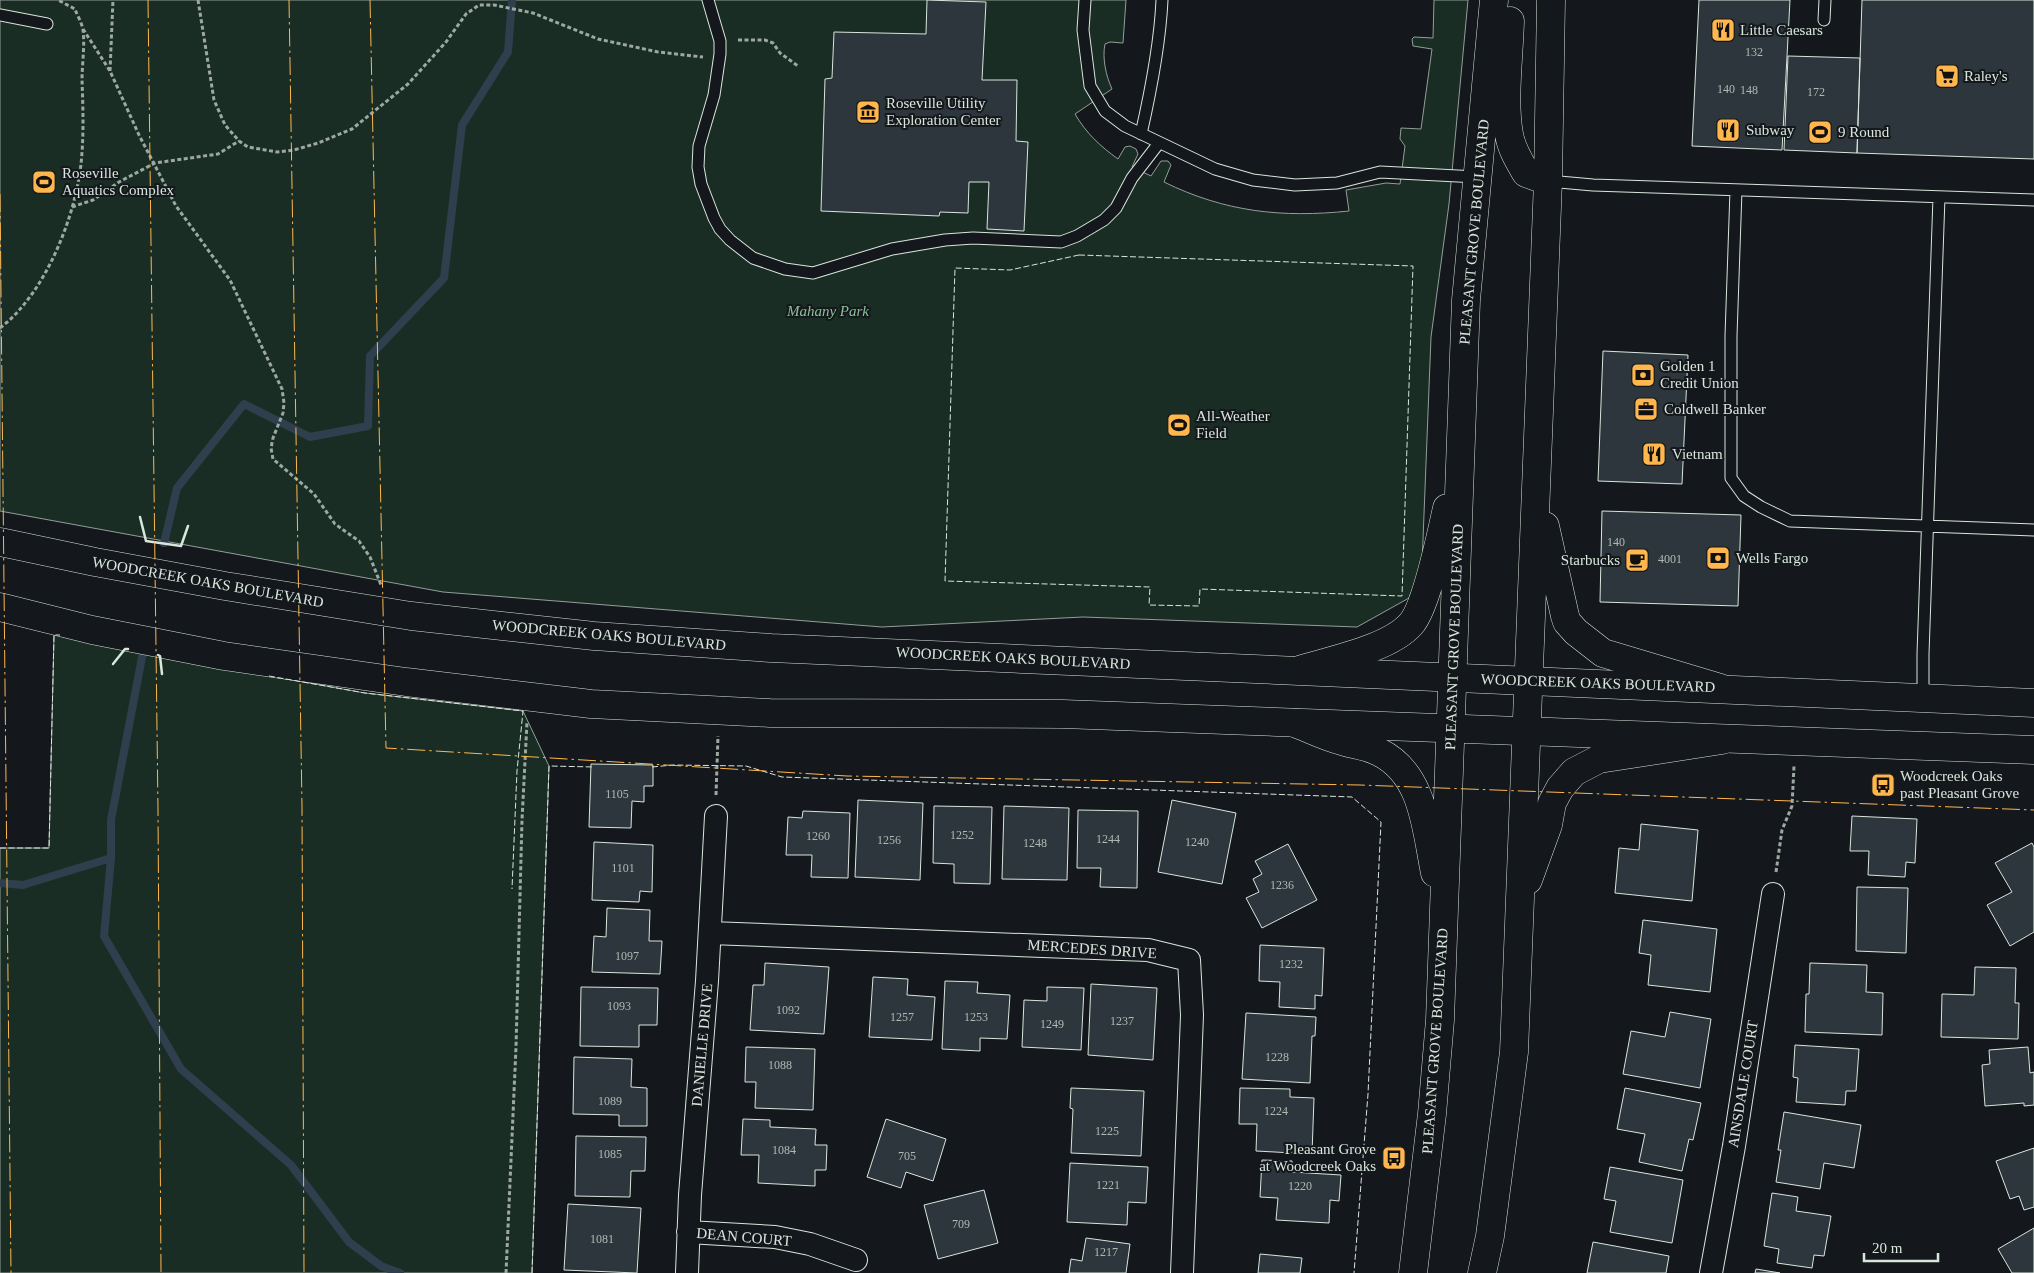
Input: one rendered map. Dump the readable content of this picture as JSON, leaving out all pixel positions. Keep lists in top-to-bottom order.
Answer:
{
  "streets": {
    "main road": ["PLEASANT GROVE BOULEVARD", "WOODCREEK OAKS BOULEVARD"],
    "street": [
      "MERCEDES DRIVE",
      "DANIELLE DRIVE",
      "AINSDALE COURT",
      "DEAN COURT"
    ]
  },
  "crossings": [
    ["PLEASANT GROVE BOULEVARD", "WOODCREEK OAKS BOULEVARD"],
    ["MERCEDES DRIVE", "DANIELLE DRIVE"],
    ["DANIELLE DRIVE", "DEAN COURT"]
  ],
  "parks": ["Mahany Park"],
  "places": {
    "restaurant": ["Little Caesars", "Subway", "Vietnam"],
    "supermarket": ["Raley's"],
    "museum": ["Roseville Utility Exploration Center"],
    "sports": ["9 Round", "Roseville Aquatics Complex", "All-Weather Field"],
    "bank": ["Golden 1 Credit Union", "Wells Fargo"],
    "office": ["Coldwell Banker"],
    "cafe": ["Starbucks"],
    "bus stop": ["Woodcreek Oaks past Pleasant Grove", "Pleasant Grove at Woodcreek Oaks"]
  },
  "house_numbers": [
    "132",
    "140",
    "148",
    "172",
    "140",
    "4001",
    "1105",
    "1252",
    "1260",
    "1244",
    "1256",
    "1240",
    "1248",
    "1101",
    "1236",
    "1097",
    "1232",
    "1093",
    "1092",
    "1257",
    "1253",
    "1237",
    "1249",
    "1228",
    "1088",
    "1089",
    "1224",
    "1225",
    "1084",
    "1085",
    "705",
    "1221",
    "1220",
    "709",
    "1081",
    "1217"
  ],
  "scale_bar": "20 m"
}
